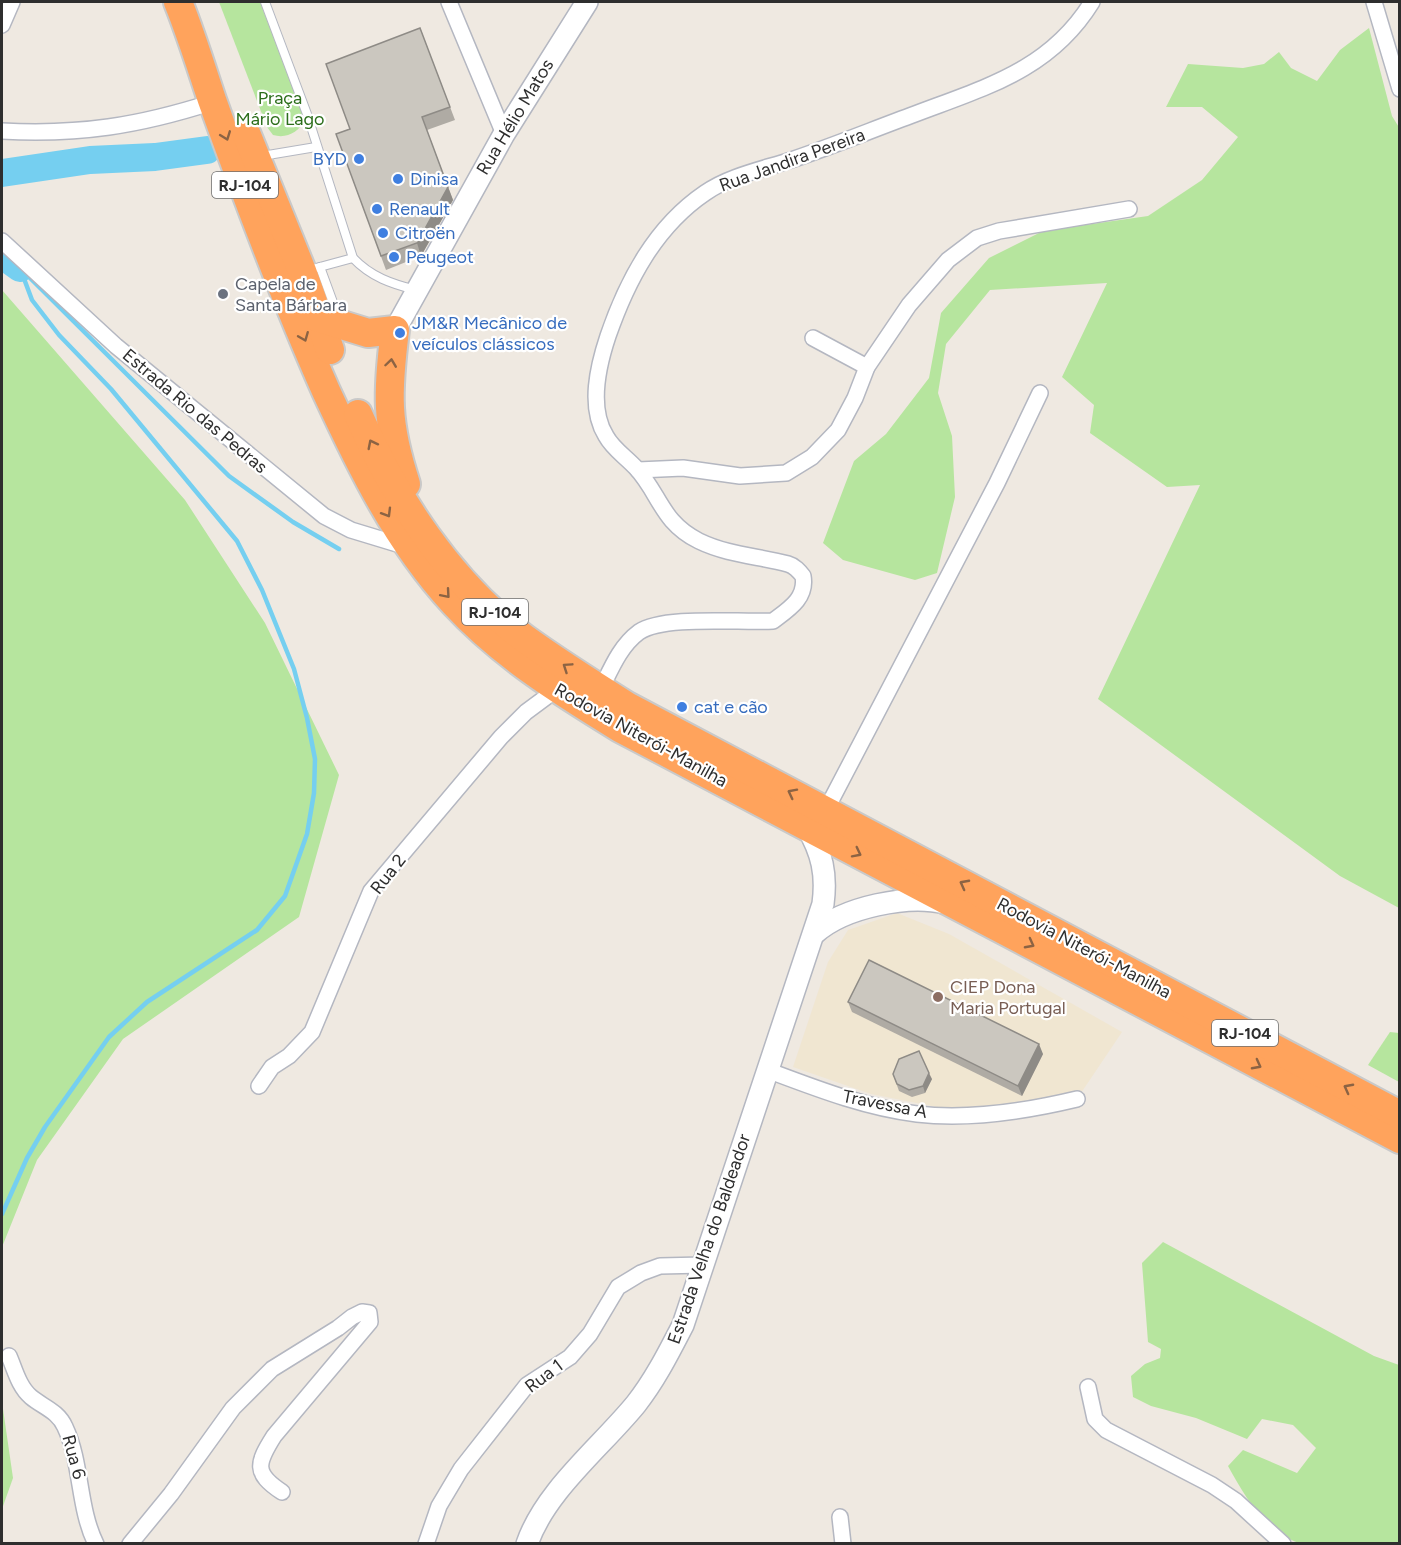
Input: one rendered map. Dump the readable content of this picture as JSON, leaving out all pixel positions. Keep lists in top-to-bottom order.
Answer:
{
  "streets": {
    "highway": ["RJ-104", "Rodovia Niterói-Manilha"],
    "main road": ["Rua Hélio Matos", "Estrada Velha do Baldeador"],
    "street": [
      "Rua Jandira Pereira",
      "Estrada Rio das Pedras",
      "Rua 2",
      "Travessa A",
      "Rua 1",
      "Rua 6"
    ]
  },
  "crossings": [
    ["Rua Jandira Pereira", "Rodovia Niterói-Manilha"],
    ["Estrada Rio das Pedras", "Rodovia Niterói-Manilha"],
    ["Rodovia Niterói-Manilha", "Rua 2"],
    ["Rodovia Niterói-Manilha", "Estrada Velha do Baldeador"],
    ["Travessa A", "Estrada Velha do Baldeador"],
    ["Estrada Velha do Baldeador", "Rua 1"]
  ],
  "parks": ["Praça Mário Lago"],
  "places": [
    "BYD",
    "Dinisa",
    "Renault",
    "Citroën",
    "Peugeot",
    "Capela de Santa Bárbara",
    "JM&R Mecânico de veículos clássicos",
    "cat e cão",
    "CIEP Dona Maria Portugal"
  ]
}
